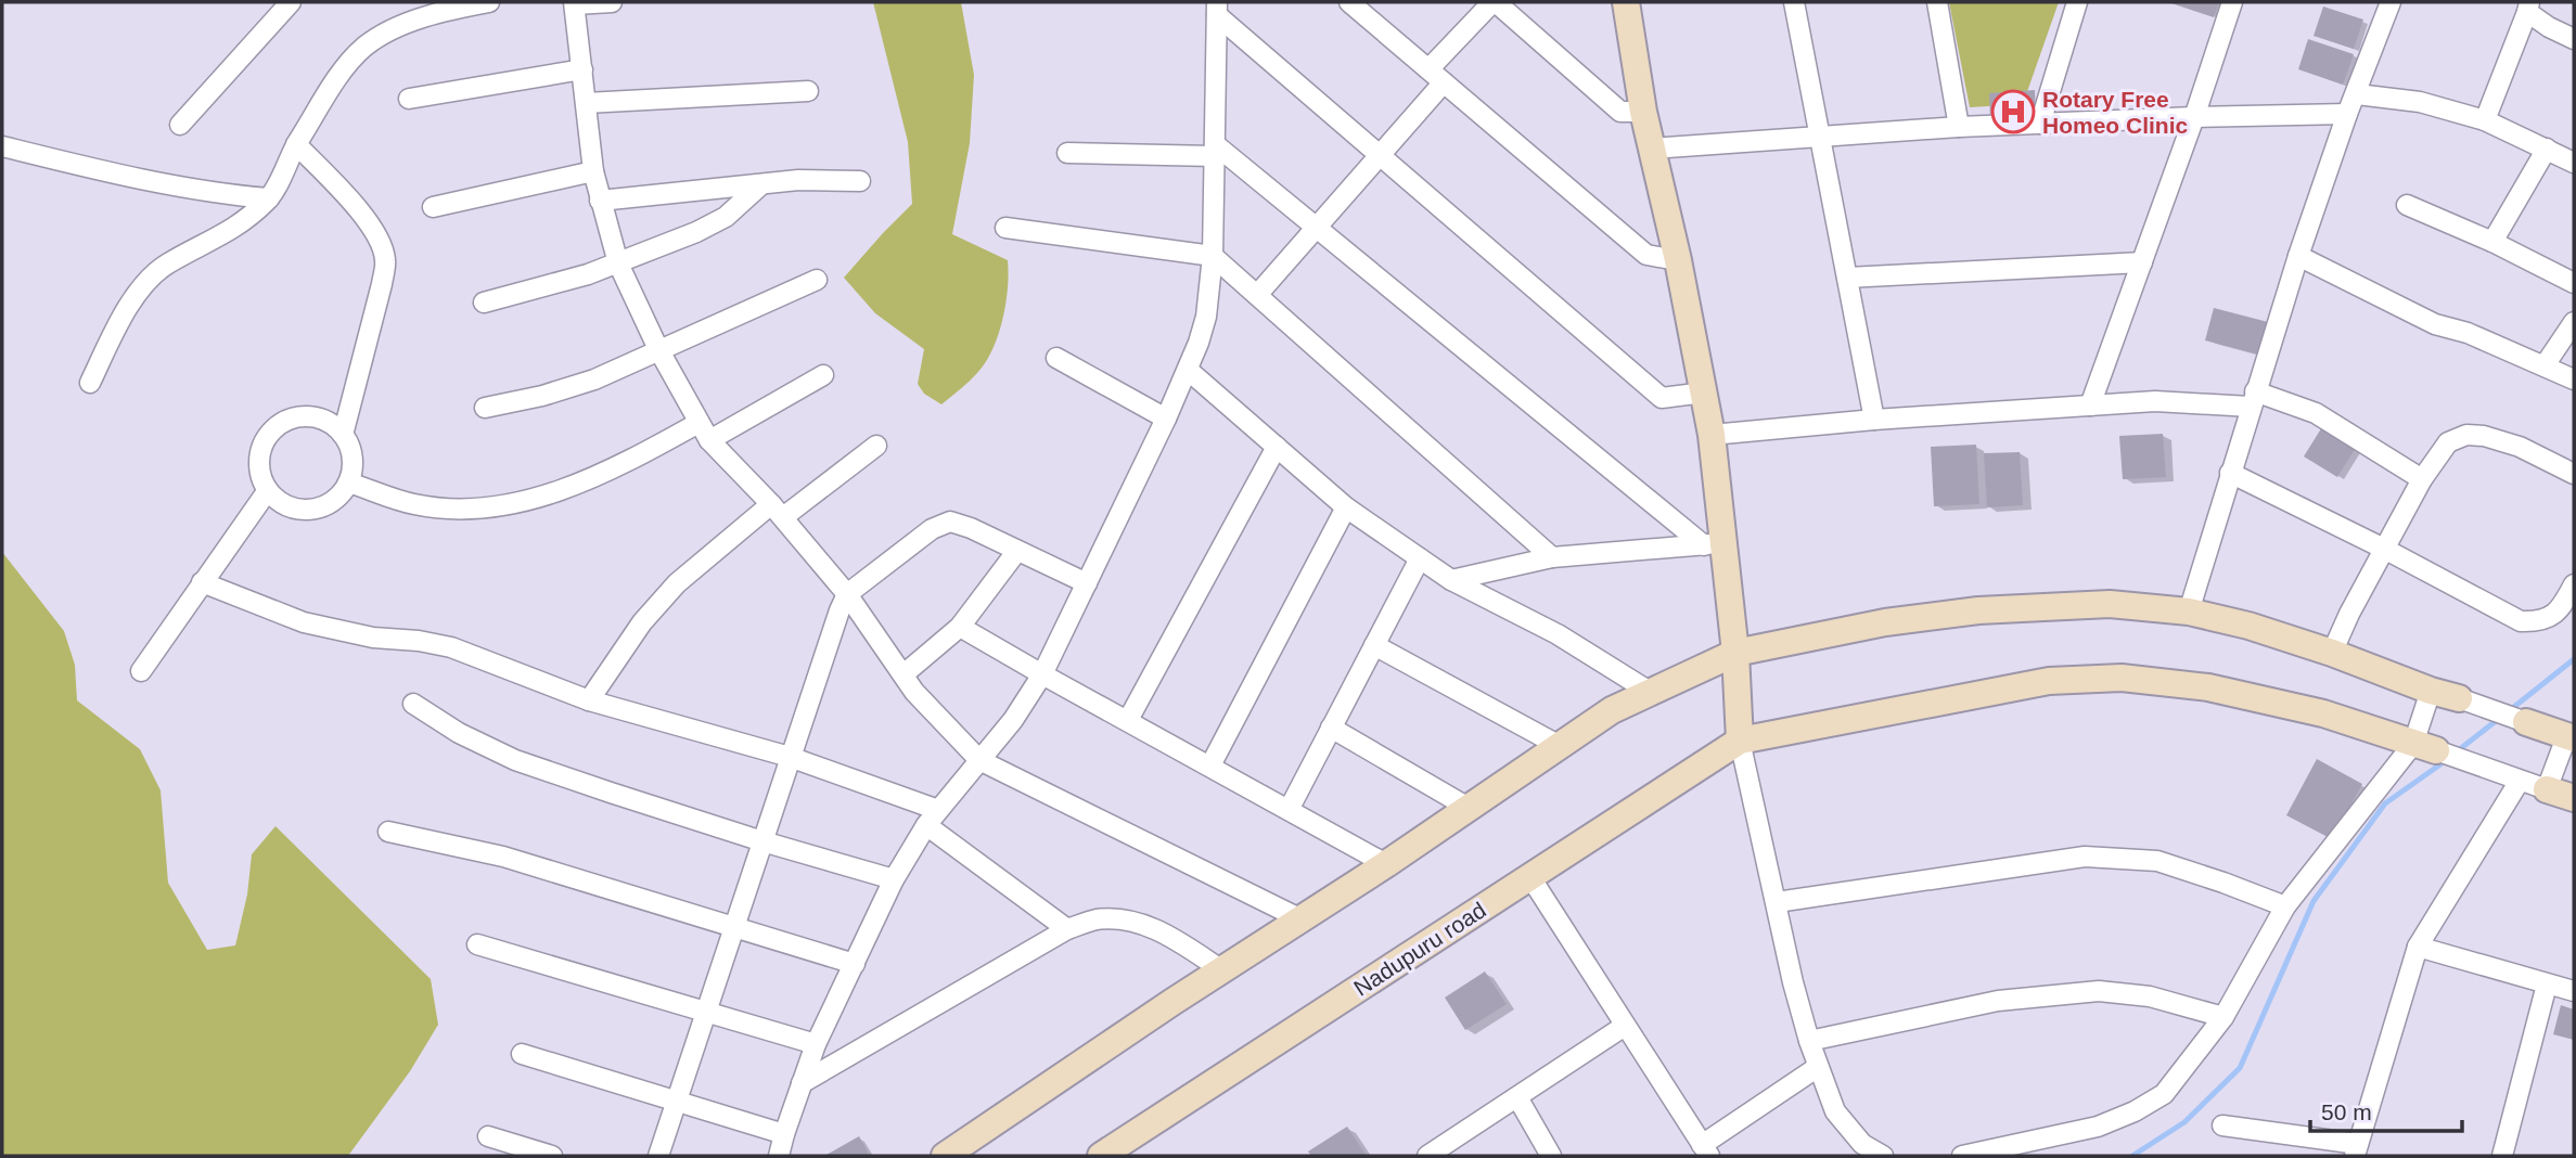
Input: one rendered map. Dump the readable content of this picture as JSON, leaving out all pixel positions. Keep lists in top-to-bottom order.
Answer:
{
  "streets": {
    "street": ["Nadupuru road"]
  },
  "places": {
    "hospital": ["Rotary Free Homeo Clinic"]
  },
  "scale_bar": "50 m"
}
